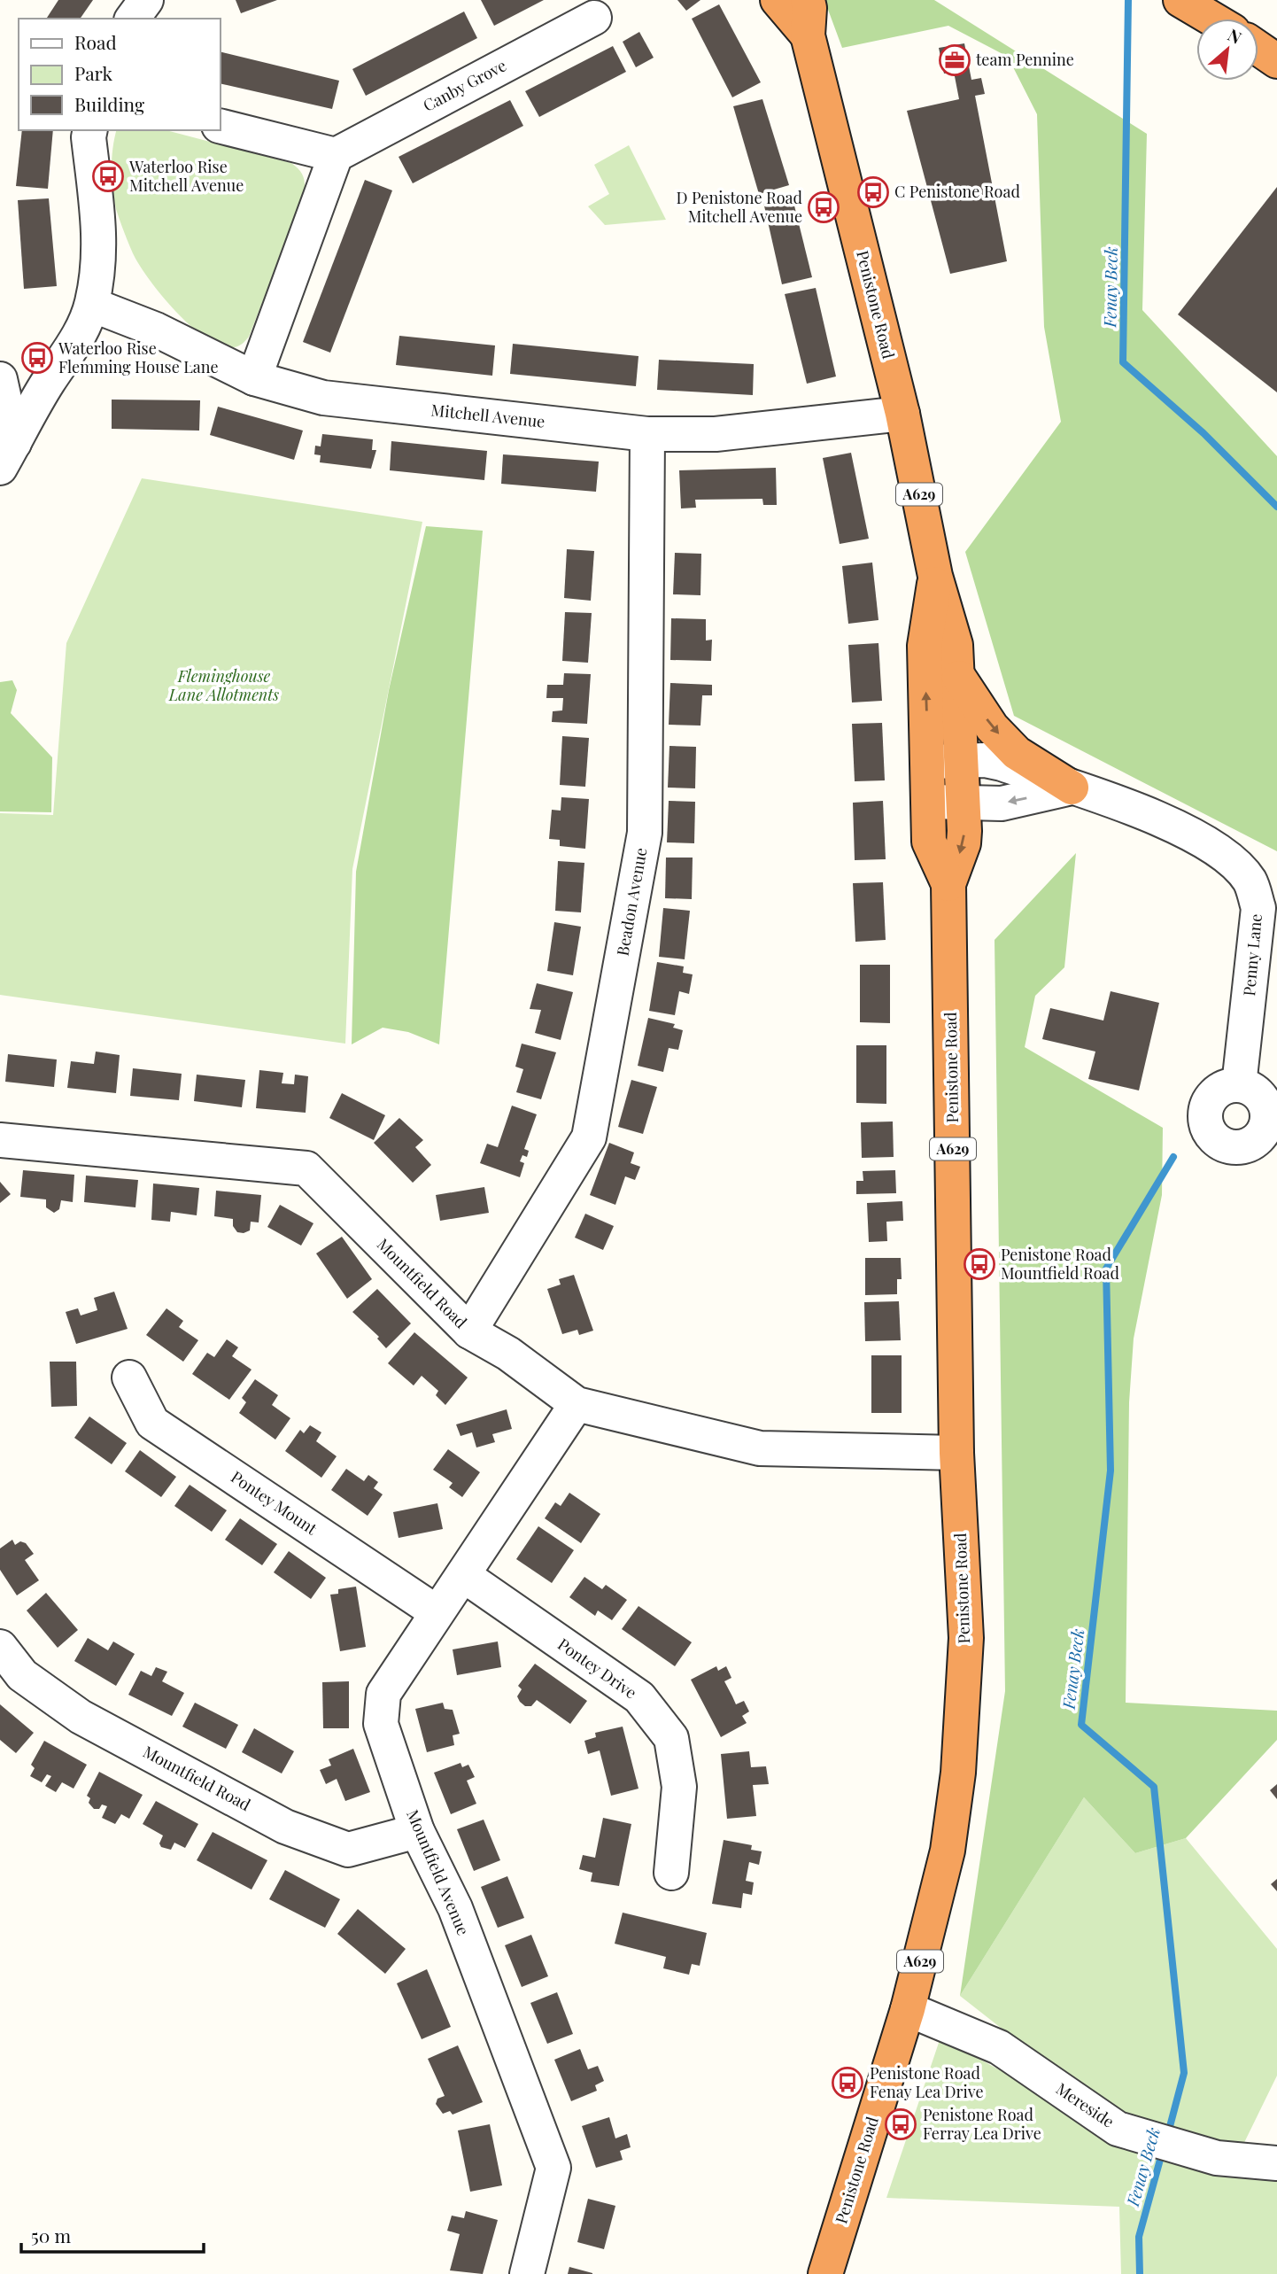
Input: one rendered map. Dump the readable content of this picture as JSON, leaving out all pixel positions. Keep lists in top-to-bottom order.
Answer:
{
  "streets": {
    "highway": ["Penistone Road", "A629"],
    "street": [
      "Canby Grove",
      "Mitchell Avenue",
      "Beadon Avenue",
      "Penny Lane",
      "Mountfield Road",
      "Pontey Mount",
      "Pontey Drive",
      "Mountfield Avenue",
      "Mereside"
    ]
  },
  "crossings": [
    ["Penistone Road", "Mitchell Avenue"],
    ["Penistone Road", "Penny Lane"],
    ["Penistone Road", "Mountfield Road"],
    ["Penistone Road", "Mereside"],
    ["Mitchell Avenue", "Beadon Avenue"],
    ["Beadon Avenue", "Mountfield Road"],
    ["Mountfield Road", "Mountfield Avenue"],
    ["Pontey Mount", "Mountfield Avenue"],
    ["Pontey Drive", "Mountfield Avenue"]
  ],
  "water": ["Fenay Beck"],
  "parks": ["Fleminghouse Lane Allotments"],
  "places": {
    "office": ["team Pennine"],
    "bus stop": [
      "Waterloo Rise Mitchell Avenue",
      "C Penistone Road",
      "D Penistone Road Mitchell Avenue",
      "Waterloo Rise Flemming House Lane",
      "Penistone Road Mountfield Road",
      "Penistone Road Fenay Lea Drive",
      "Penistone Road Ferray Lea Drive"
    ]
  },
  "legend": ["Road", "Park", "Building"],
  "scale_bar": "50 m",
  "north": "top right"
}
